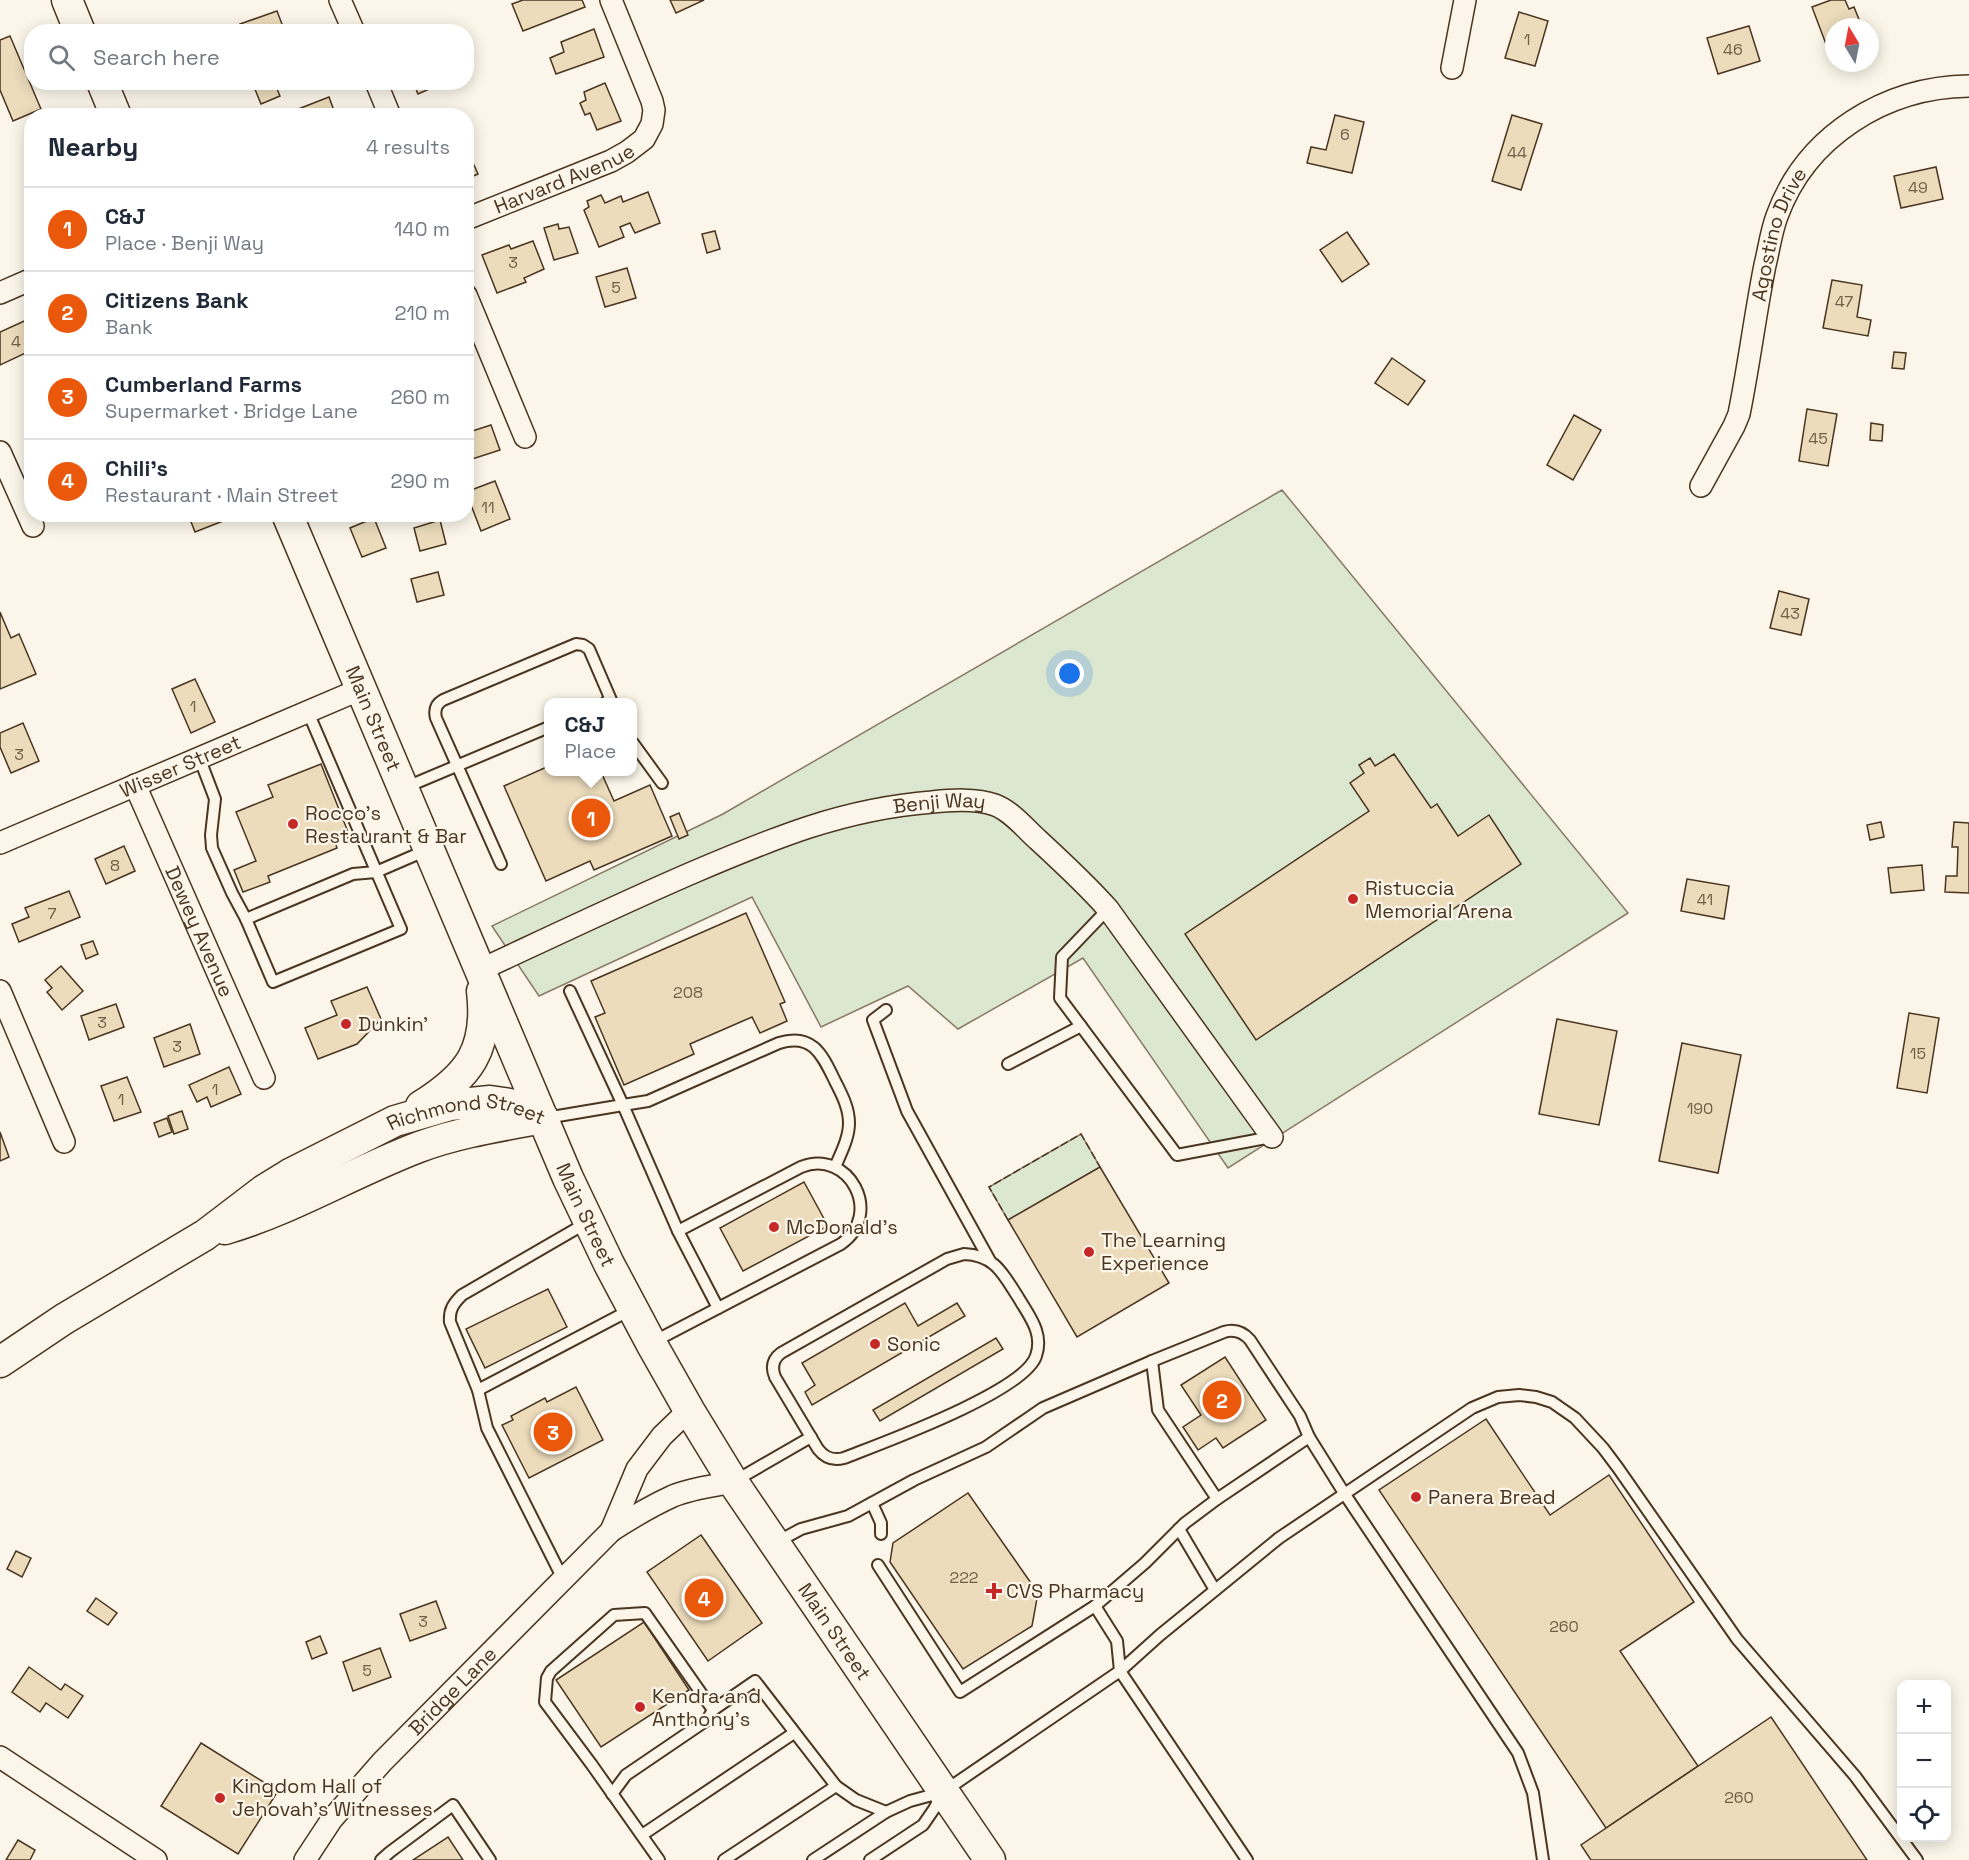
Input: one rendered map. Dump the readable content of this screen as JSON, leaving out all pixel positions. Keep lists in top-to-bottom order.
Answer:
{
  "streets": {
    "main road": ["Main Street", "Richmond Street"],
    "street": [
      "Harvard Avenue",
      "Agostino Drive",
      "Wisser Street",
      "Benji Way",
      "Dewey Avenue",
      "Bridge Lane"
    ]
  },
  "crossings": [
    ["Main Street", "Wisser Street"],
    ["Main Street", "Benji Way"],
    ["Main Street", "Richmond Street"],
    ["Main Street", "Bridge Lane"],
    ["Wisser Street", "Dewey Avenue"]
  ],
  "places": {
    "other": [
      "Rocco's Restaurant & Bar",
      "Ristuccia Memorial Arena",
      "Dunkin'",
      "McDonald's",
      "The Learning Experience",
      "Sonic",
      "Panera Bread",
      "Kendra and Anthony's",
      "Kingdom Hall of Jehovah's Witnesses"
    ],
    "health": ["CVS Pharmacy"]
  },
  "house_numbers": [
    "1",
    "46",
    "6",
    "44",
    "49",
    "3",
    "5",
    "47",
    "4",
    "45",
    "11",
    "43",
    "1",
    "3",
    "8",
    "41",
    "7",
    "208",
    "3",
    "3",
    "15",
    "1",
    "1",
    "190",
    "222",
    "3",
    "260",
    "5",
    "260"
  ],
  "north": "top",
  "page": {
    "search": "Search here",
    "heading": ["Nearby", "4 results"],
    "list": [
      {
        "mark": "1",
        "name": "C&J",
        "note": "Place · Benji Way",
        "value": "140 m"
      },
      {
        "mark": "2",
        "name": "Citizens Bank",
        "note": "Bank",
        "value": "210 m"
      },
      {
        "mark": "3",
        "name": "Cumberland Farms",
        "note": "Supermarket · Bridge Lane",
        "value": "260 m"
      },
      {
        "mark": "4",
        "name": "Chili's",
        "note": "Restaurant · Main Street",
        "value": "290 m"
      }
    ],
    "popup": ["C&J", "Place"],
    "pins": [
      "1",
      "2",
      "3",
      "4"
    ],
    "map_buttons": ["+", "−"]
  }
}
